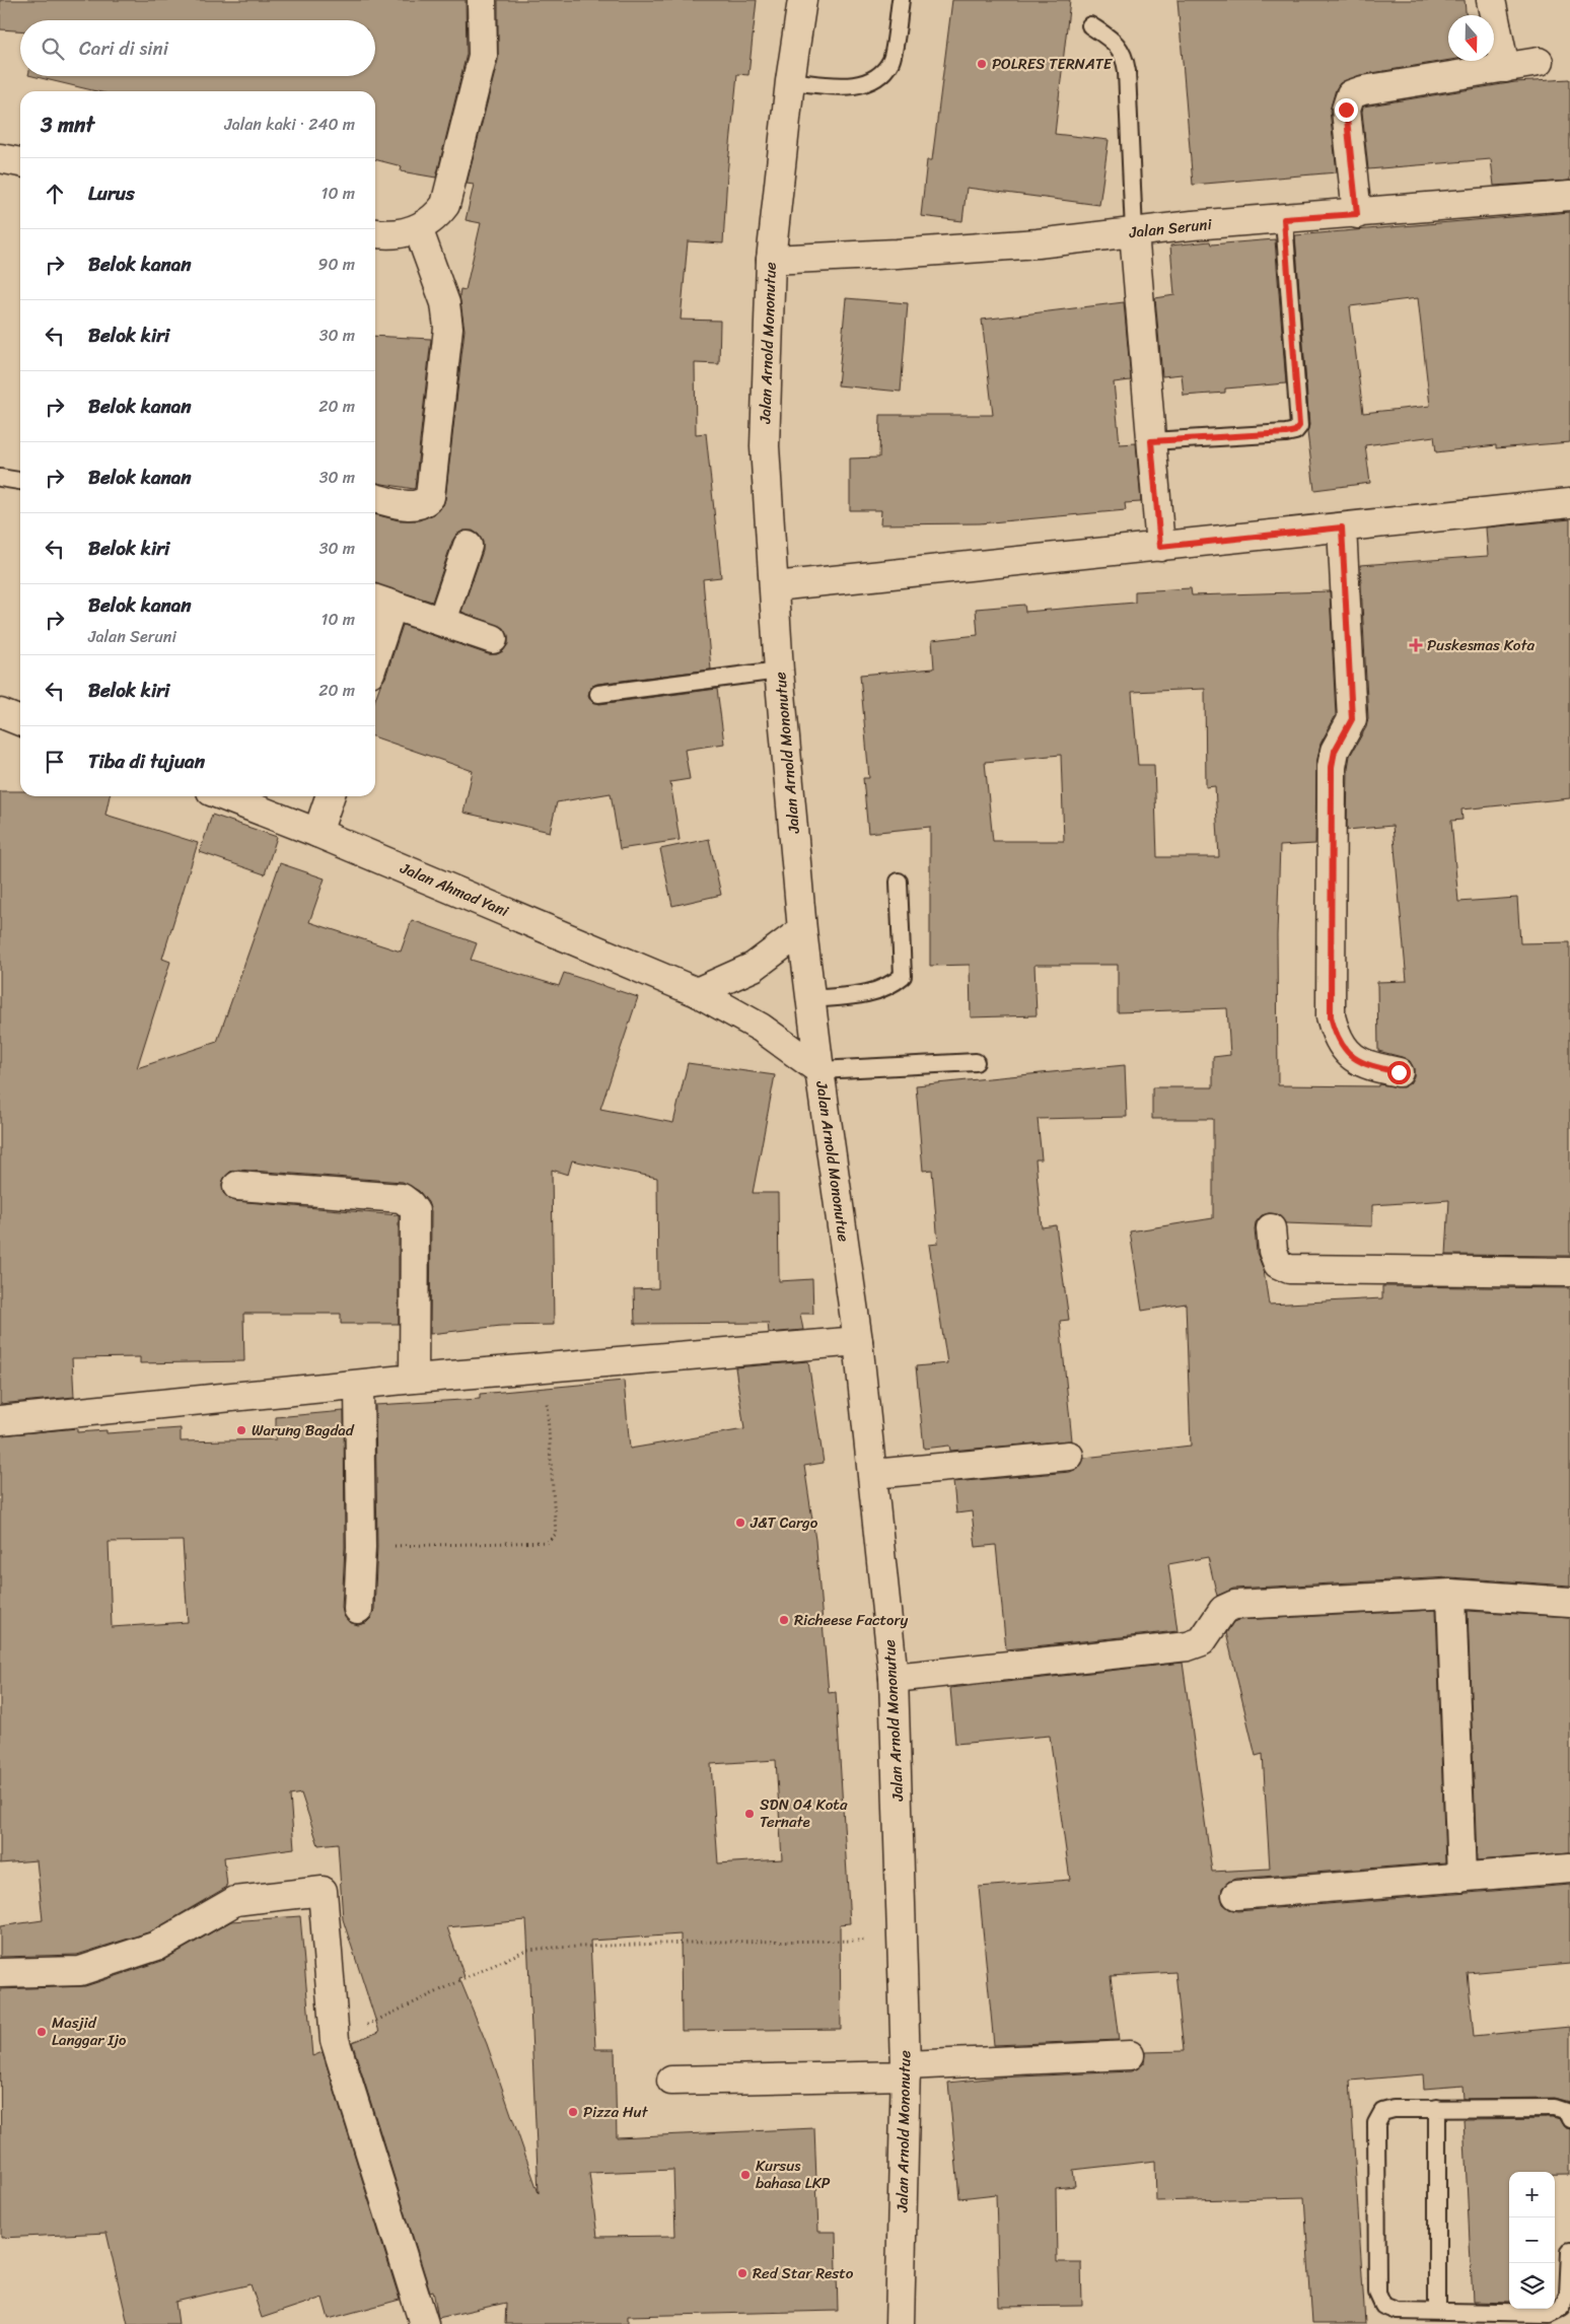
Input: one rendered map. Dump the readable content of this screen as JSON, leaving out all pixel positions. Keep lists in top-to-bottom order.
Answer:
{
  "streets": {
    "main road": ["Jalan Seruni", "Jalan Arnold Mononutue", "Jalan Ahmad Yani"]
  },
  "crossings": [
    ["Jalan Seruni", "Jalan Arnold Mononutue"],
    ["Jalan Arnold Mononutue", "Jalan Ahmad Yani"]
  ],
  "places": {
    "other": [
      "POLRES TERNATE",
      "Warung Bagdad",
      "J&T Cargo",
      "Richeese Factory",
      "SDN 04 Kota Ternate",
      "Masjid Langgar Ijo",
      "Pizza Hut",
      "Kursus bahasa LKP",
      "Red Star Resto"
    ],
    "health": ["Puskesmas Kota"]
  },
  "north": "bottom",
  "page": {
    "search": "Cari di sini",
    "heading": ["3 mnt", "Jalan kaki · 240 m"],
    "list": [
      ["Lurus", "10 m"],
      ["Belok kanan", "90 m"],
      ["Belok kiri", "30 m"],
      ["Belok kanan", "20 m"],
      ["Belok kanan", "30 m"],
      ["Belok kiri", "30 m"],
      ["Belok kanan", "Jalan Seruni", "10 m"],
      ["Belok kiri", "20 m"],
      "Tiba di tujuan"
    ],
    "map_buttons": ["+", "−"]
  }
}
